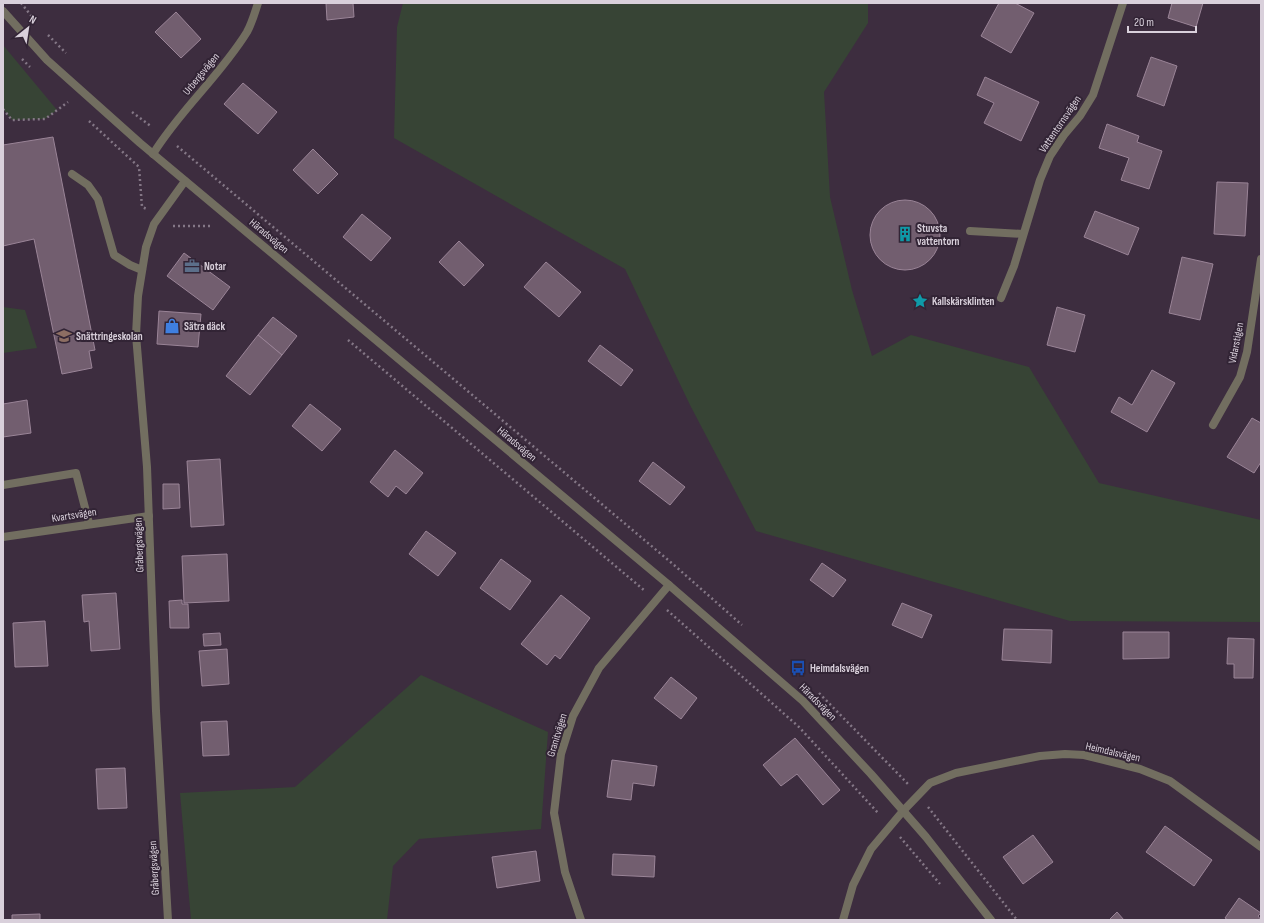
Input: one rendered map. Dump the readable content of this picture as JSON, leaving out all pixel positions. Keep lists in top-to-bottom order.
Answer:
{
  "streets": {
    "street": [
      "Urbergsvägen",
      "Vattentornsvägen",
      "Häradsvägen",
      "Vidarstigen",
      "Kvartsvägen",
      "Gråbergsvägen",
      "Granitvägen",
      "Heimdalsvägen"
    ]
  },
  "crossings": [
    ["Urbergsvägen", "Häradsvägen"],
    ["Häradsvägen", "Gråbergsvägen"],
    ["Häradsvägen", "Granitvägen"],
    ["Häradsvägen", "Heimdalsvägen"],
    ["Kvartsvägen", "Gråbergsvägen"]
  ],
  "places": {
    "building": ["Stuvsta vattentorn"],
    "office": ["Notar"],
    "place": ["Kallskärsklinten"],
    "shop": ["Sätra däck"],
    "school or university": ["Snättringeskolan"],
    "bus stop": ["Heimdalsvägen"]
  },
  "scale_bar": "20 m",
  "north": "top right"
}
